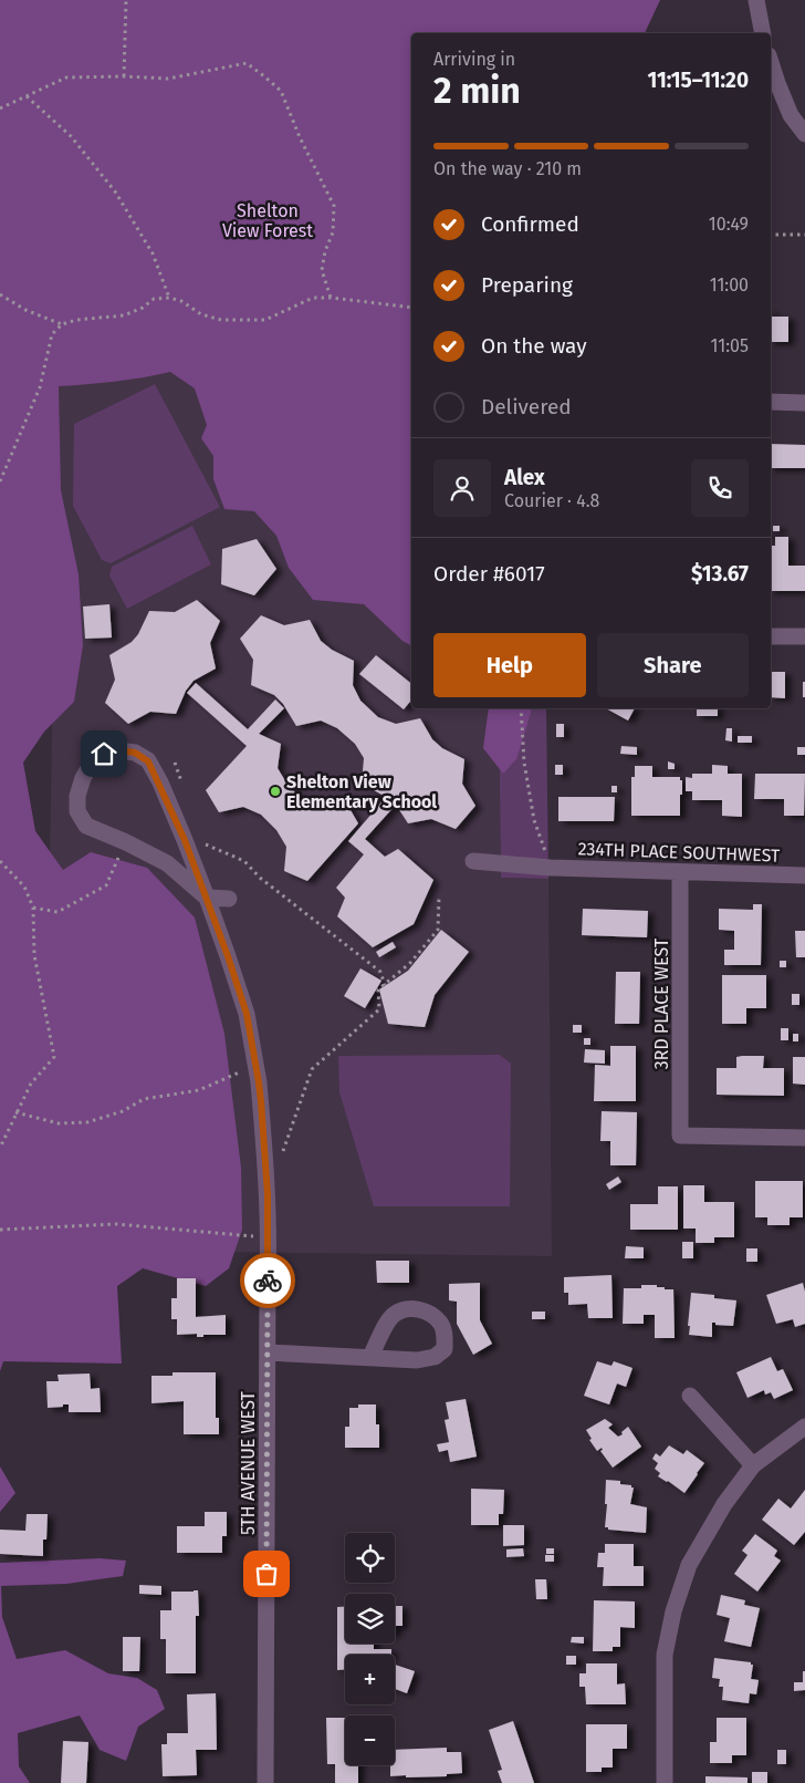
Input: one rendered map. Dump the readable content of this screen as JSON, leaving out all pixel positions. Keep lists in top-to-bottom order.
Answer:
{
  "streets": {
    "street": ["234TH PLACE SOUTHWEST", "3RD PLACE WEST", "5TH AVENUE WEST"]
  },
  "crossings": [
    ["234TH PLACE SOUTHWEST", "3RD PLACE WEST"]
  ],
  "parks": ["Shelton View Forest"],
  "places": ["Shelton View Elementary School"],
  "page": {
    "heading": ["2 min", "Arriving in", "11:15–11:20"],
    "panel": [
      "Alex",
      "Courier · 4.8",
      "Order #6017",
      "$13.67"
    ],
    "bar": "On the way · 210 m",
    "list": [
      ["Confirmed", "10:49"],
      ["Preparing", "11:00"],
      ["On the way", "11:05"],
      "Delivered"
    ],
    "buttons": ["Help", "Share"],
    "map_buttons": ["+", "−"]
  }
}
